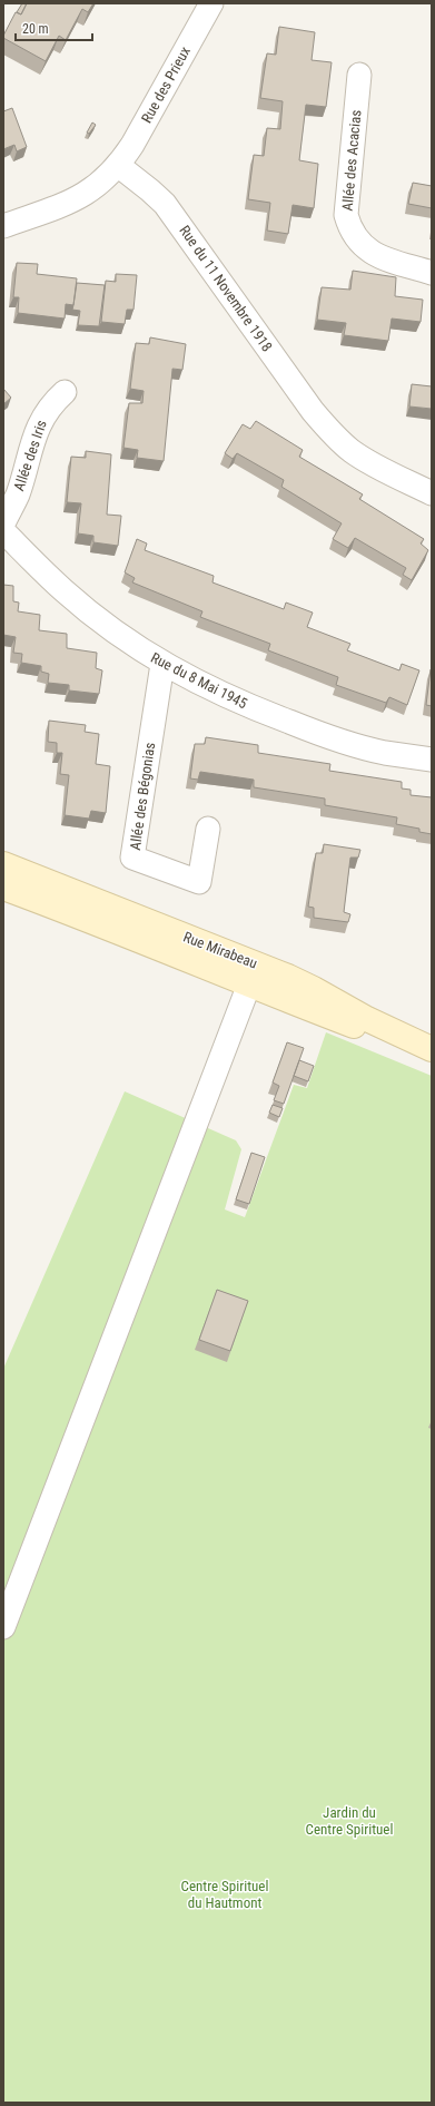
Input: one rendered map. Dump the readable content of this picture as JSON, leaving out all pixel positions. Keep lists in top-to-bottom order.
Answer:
{
  "streets": {
    "main road": ["Rue Mirabeau"],
    "street": [
      "Rue des Prieux",
      "Allée des Acacias",
      "Rue du 11 Novembre 1918",
      "Allée des Iris",
      "Rue du 8 Mai 1945",
      "Allée des Bégonias"
    ]
  },
  "crossings": [
    ["Rue des Prieux", "Rue du 11 Novembre 1918"],
    ["Rue du 8 Mai 1945", "Allée des Bégonias"]
  ],
  "parks": ["Jardin du Centre Spirituel", "Centre Spirituel du Hautmont"],
  "scale_bar": "20 m"
}
